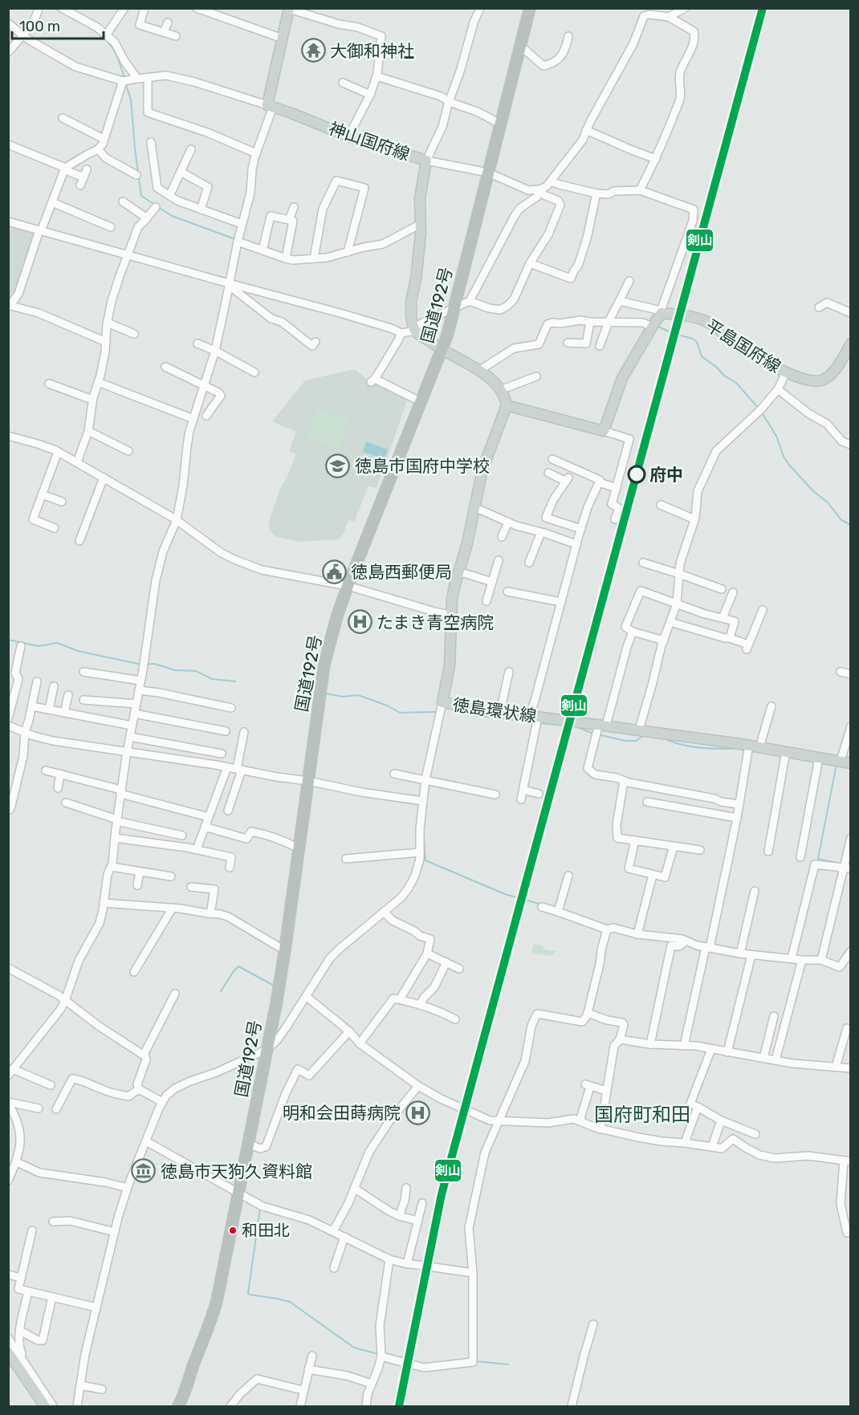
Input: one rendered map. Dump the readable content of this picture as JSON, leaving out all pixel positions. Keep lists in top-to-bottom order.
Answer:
{
  "streets": {
    "highway": ["国道192号"],
    "main road": ["神山国府線", "平島国府線", "徳島環状線"]
  },
  "districts": ["国府町和田"],
  "places": {
    "temple": ["大御和神社"],
    "school or university": ["徳島市国府中学校"],
    "other": ["府中", "和田北"],
    "public building": ["徳島西郵便局"],
    "hospital": ["たまき青空病院", "明和会田蒔病院"],
    "museum": ["徳島市天狗久資料館"]
  },
  "lines": ["transit line 剣山"],
  "scale_bar": "100 m"
}
